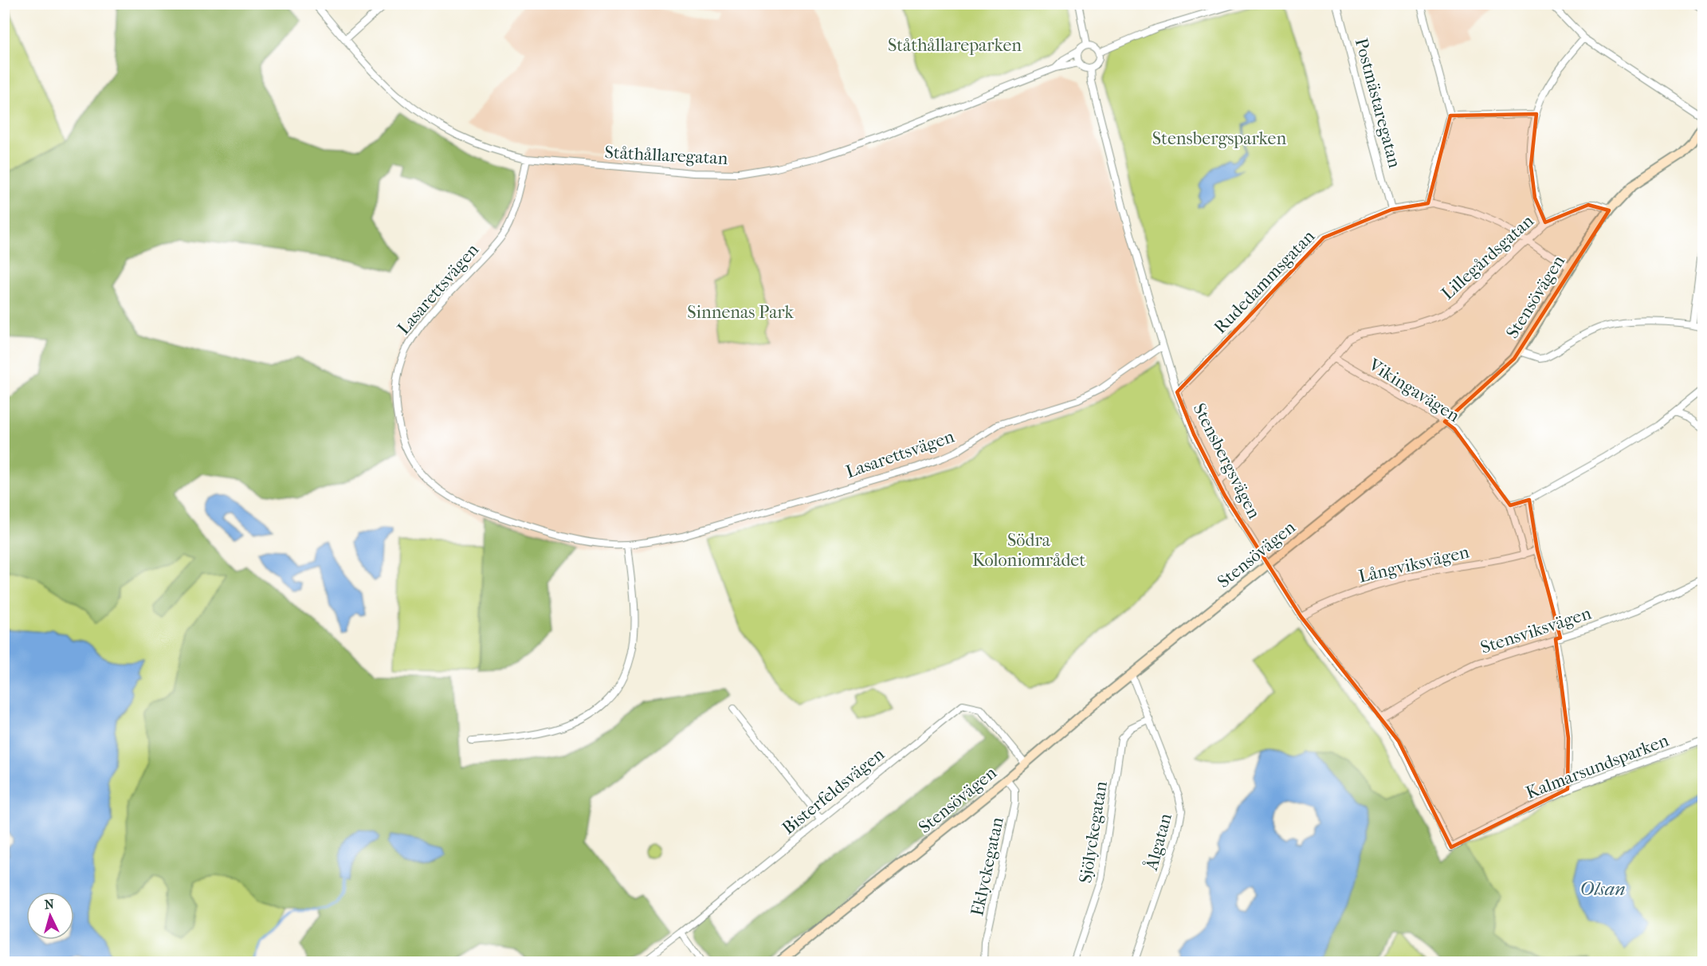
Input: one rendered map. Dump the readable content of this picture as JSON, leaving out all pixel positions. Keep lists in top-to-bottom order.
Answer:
{
  "streets": {
    "street": [
      "Postmästaregatan",
      "Ståthållaregatan",
      "Lillegårdsgatan",
      "Rudedammsgatan",
      "Lasarettsvägen",
      "Stensövägen",
      "Vikingavägen",
      "Stensbergsvägen",
      "Långviksvägen",
      "Stensviksvägen",
      "Kalmarsundsparken",
      "Bisterfeldsvägen",
      "Sjölyckegatan",
      "Ålgatan",
      "Eklyckegatan"
    ]
  },
  "crossings": [
    ["Postmästaregatan", "Rudedammsgatan"],
    ["Ståthållaregatan", "Lasarettsvägen"],
    ["Ståthållaregatan", "Stensbergsvägen"],
    ["Lillegårdsgatan", "Rudedammsgatan"],
    ["Lillegårdsgatan", "Stensövägen"],
    ["Lillegårdsgatan", "Vikingavägen"],
    ["Lillegårdsgatan", "Stensbergsvägen"],
    ["Rudedammsgatan", "Stensövägen"],
    ["Rudedammsgatan", "Stensbergsvägen"],
    ["Lasarettsvägen", "Stensbergsvägen"],
    ["Stensövägen", "Vikingavägen"],
    ["Stensövägen", "Stensbergsvägen"],
    ["Stensövägen", "Bisterfeldsvägen"],
    ["Stensövägen", "Ålgatan"],
    ["Stensövägen", "Eklyckegatan"],
    ["Vikingavägen", "Långviksvägen"],
    ["Stensbergsvägen", "Långviksvägen"],
    ["Stensbergsvägen", "Stensviksvägen"],
    ["Stensbergsvägen", "Kalmarsundsparken"],
    ["Sjölyckegatan", "Ålgatan"]
  ],
  "water": ["Olsan"],
  "parks": [
    "Ståthållareparken",
    "Stensbergsparken",
    "Sinnenas Park",
    "Södra Koloniområdet"
  ],
  "north": "top"
}
